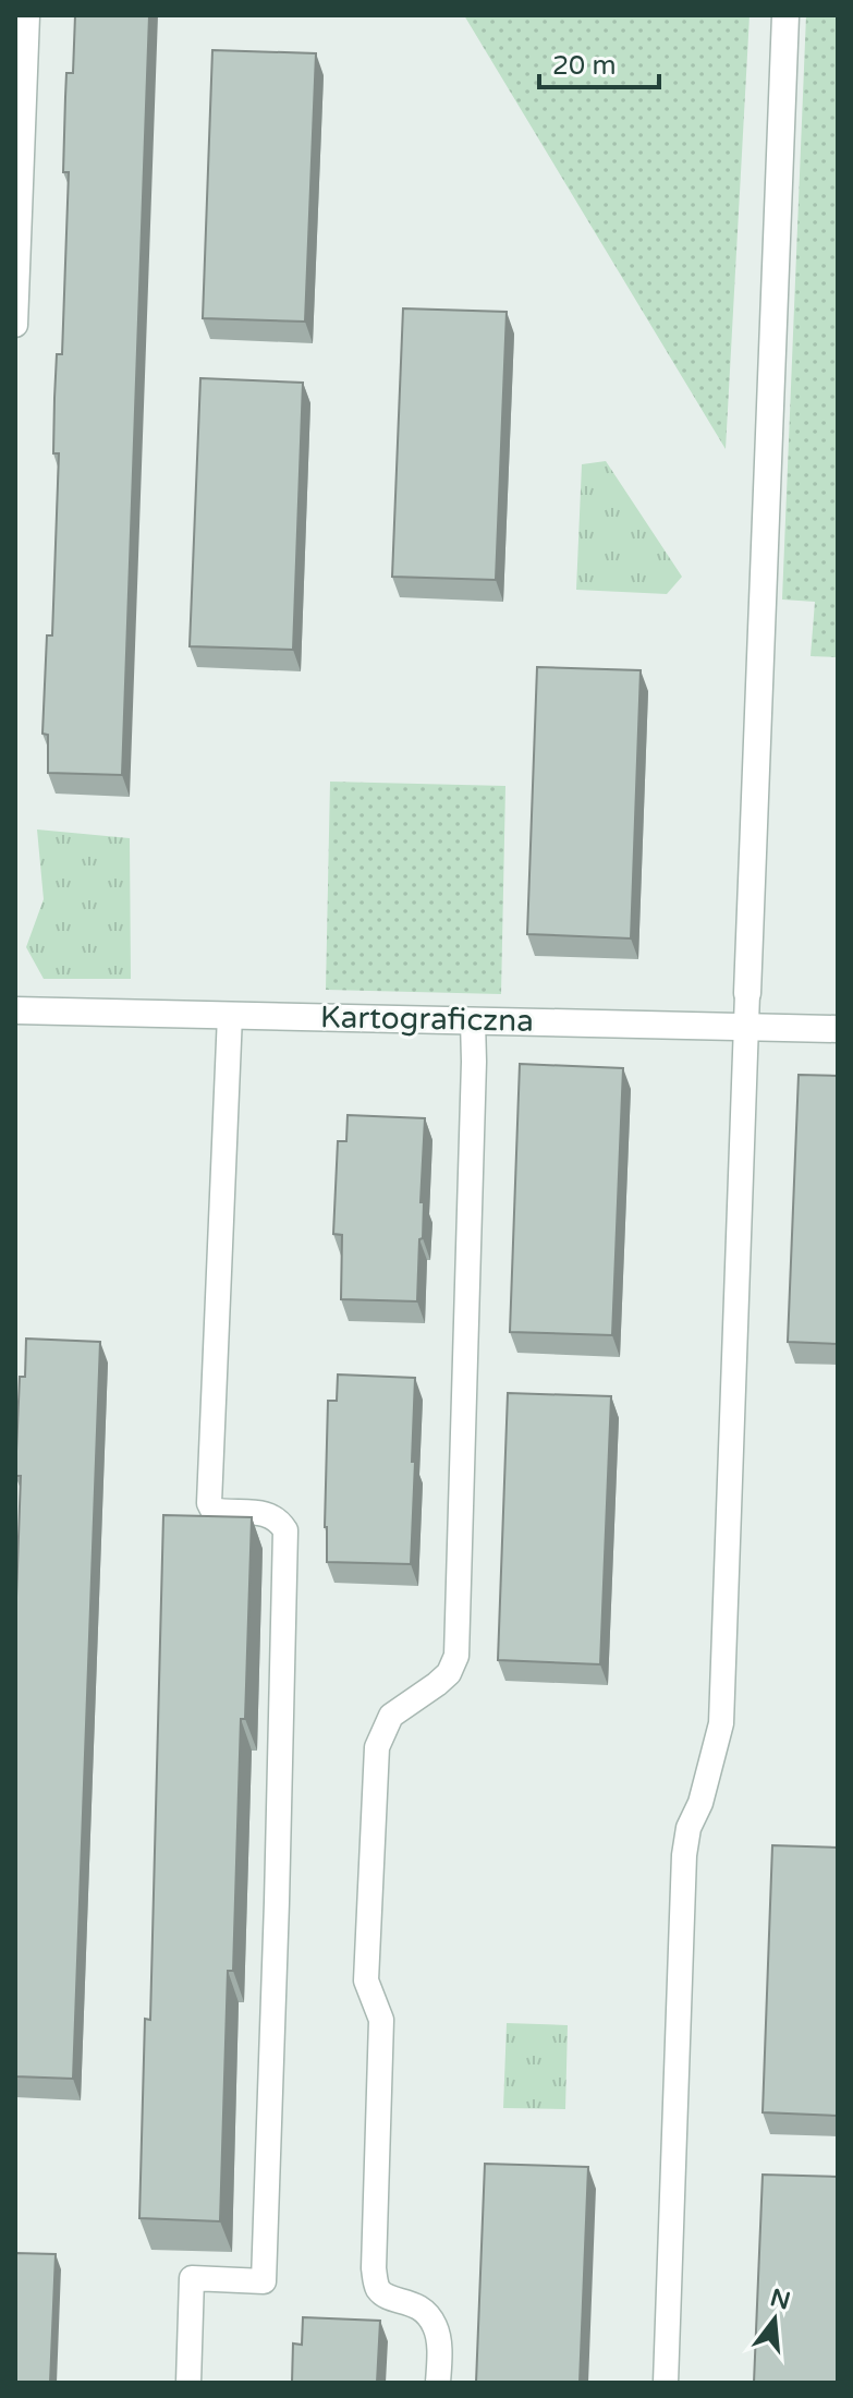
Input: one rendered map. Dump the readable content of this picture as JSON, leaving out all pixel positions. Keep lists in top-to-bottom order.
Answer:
{
  "streets": {
    "street": ["Kartograficzna"]
  },
  "scale_bar": "20 m",
  "north": "top"
}
